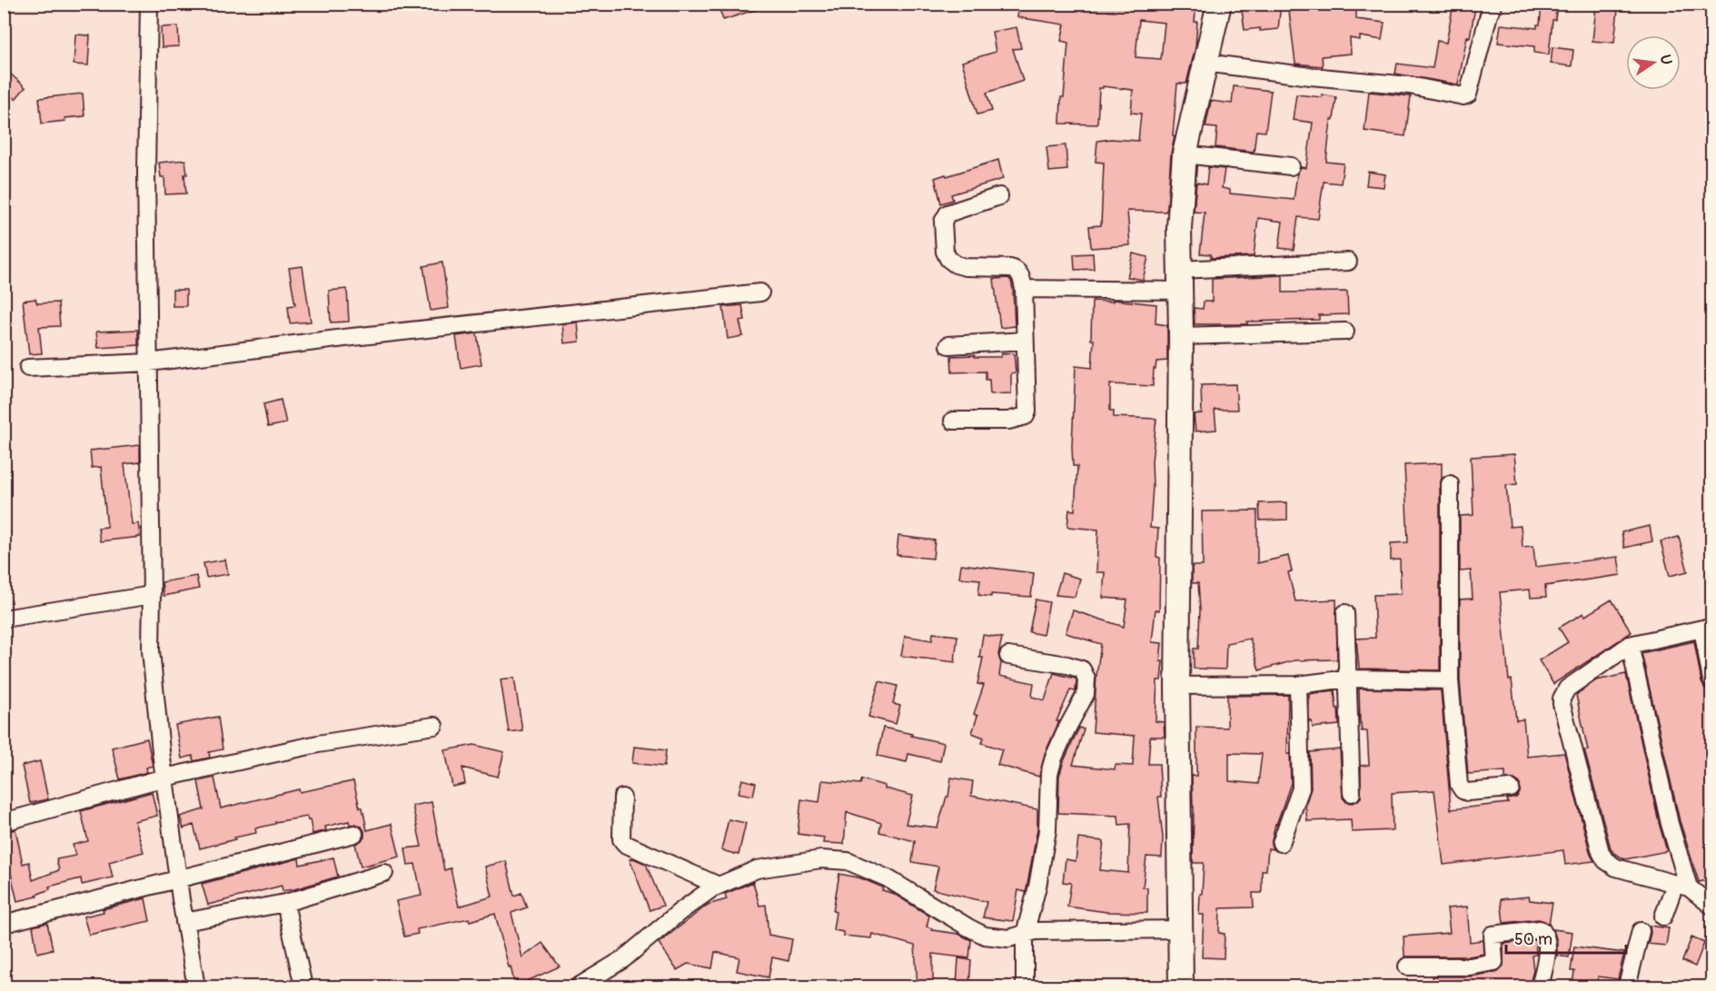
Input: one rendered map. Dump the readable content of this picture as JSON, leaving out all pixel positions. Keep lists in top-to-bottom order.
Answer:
{
  "scale_bar": "50 m",
  "north": "right"
}
